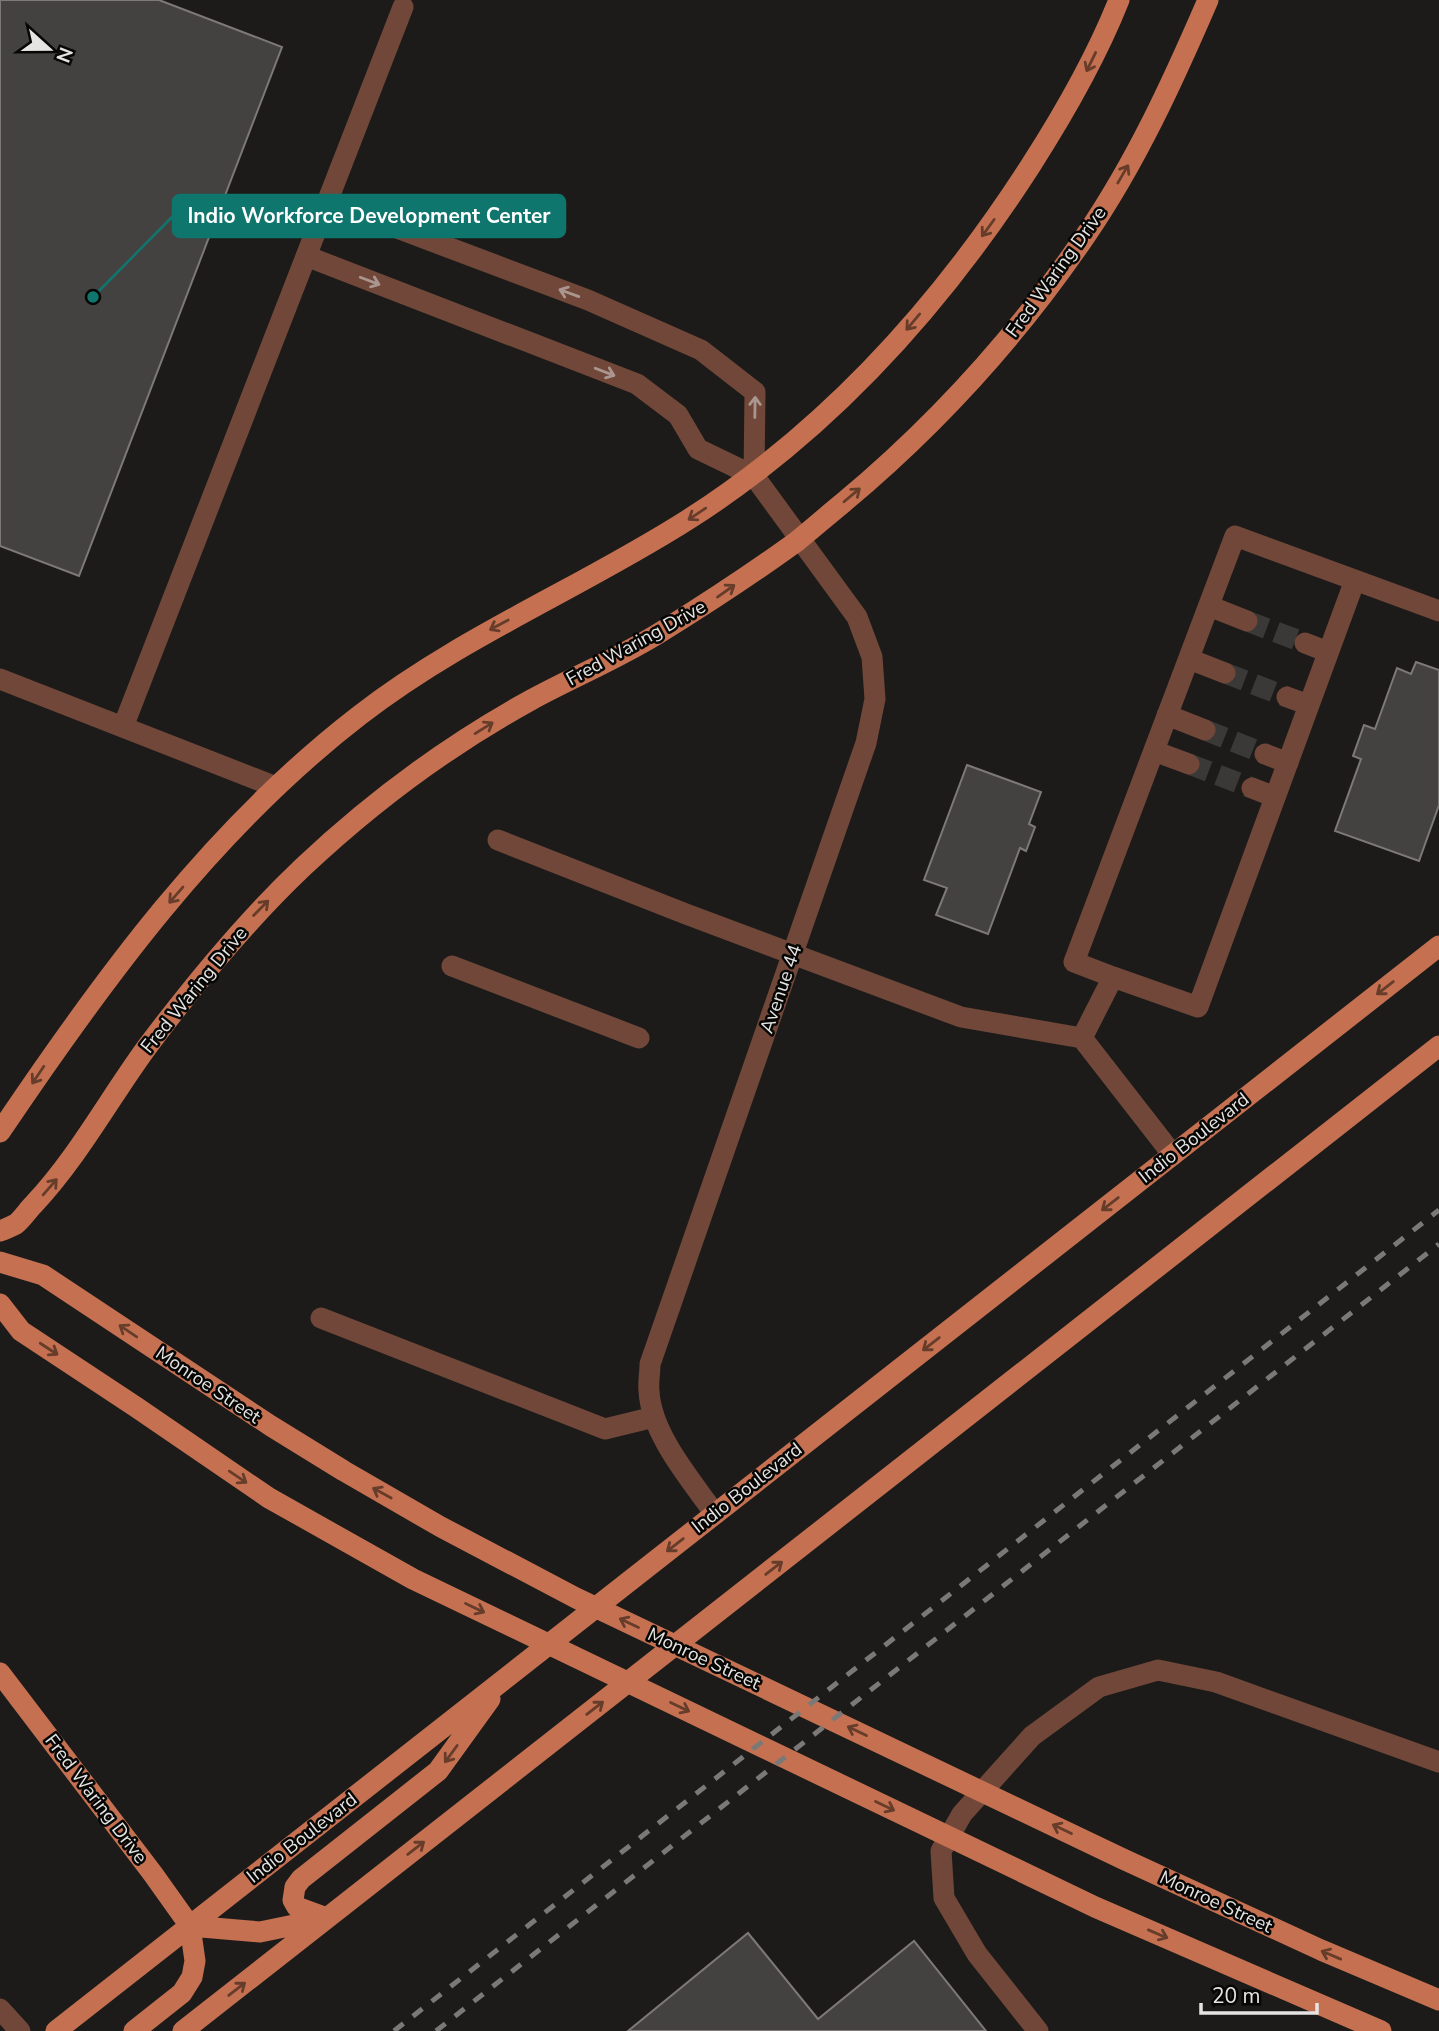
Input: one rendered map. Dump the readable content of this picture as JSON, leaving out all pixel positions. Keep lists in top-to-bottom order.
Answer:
{
  "streets": {
    "main road": ["Fred Waring Drive", "Indio Boulevard", "Monroe Street"],
    "street": ["Avenue 44"]
  },
  "crossings": [
    ["Fred Waring Drive", "Avenue 44"],
    ["Fred Waring Drive", "Indio Boulevard"],
    ["Avenue 44", "Indio Boulevard"]
  ],
  "places": ["Indio Workforce Development Center"],
  "scale_bar": "20 m",
  "north": "right"
}
